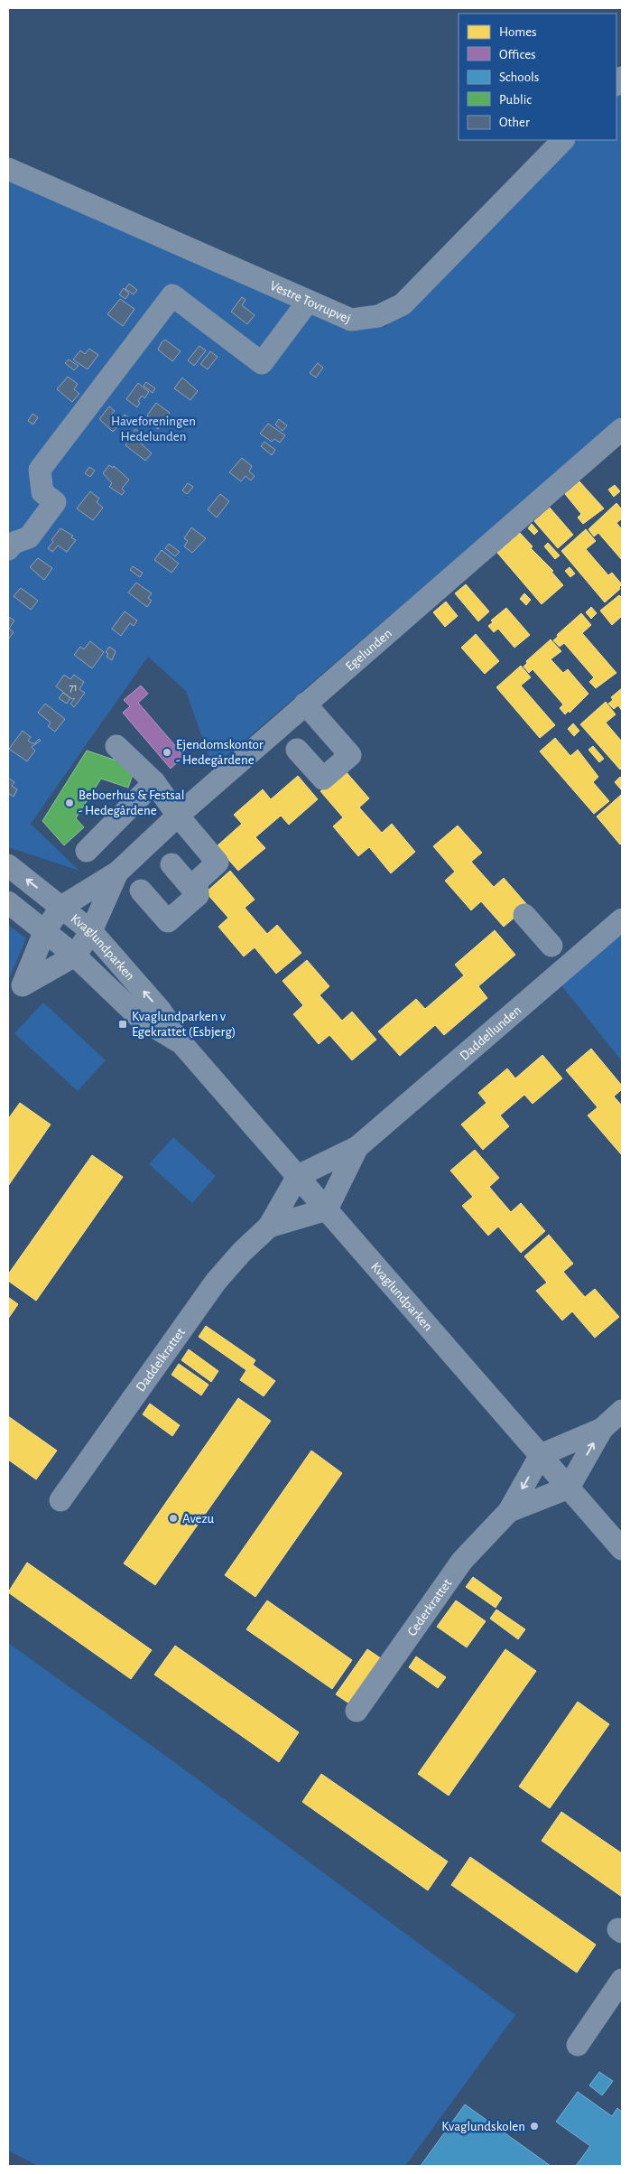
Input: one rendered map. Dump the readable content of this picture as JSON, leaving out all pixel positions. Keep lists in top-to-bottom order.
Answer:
{
  "streets": {
    "street": [
      "Vestre Tovrupvej",
      "Egelunden",
      "Kvaglundparken",
      "Daddellunden",
      "Daddelkrattet",
      "Cederkrattet"
    ]
  },
  "crossings": [
    ["Egelunden", "Kvaglundparken"],
    ["Kvaglundparken", "Daddellunden"],
    ["Kvaglundparken", "Daddelkrattet"],
    ["Kvaglundparken", "Cederkrattet"],
    ["Daddellunden", "Daddelkrattet"]
  ],
  "parks": ["Haveforeningen Hedelunden"],
  "places": {
    "other": [
      "Ejendomskontor - Hedegårdene",
      "Beboerhus & Festsal - Hedegårdene",
      "Avezu",
      "Kvaglundskolen"
    ],
    "transit": ["Kvaglundparken v Egekrattet (Esbjerg)"]
  },
  "house_numbers": ["71"],
  "legend": [
    "Homes",
    "Offices",
    "Schools",
    "Public",
    "Other"
  ]
}
